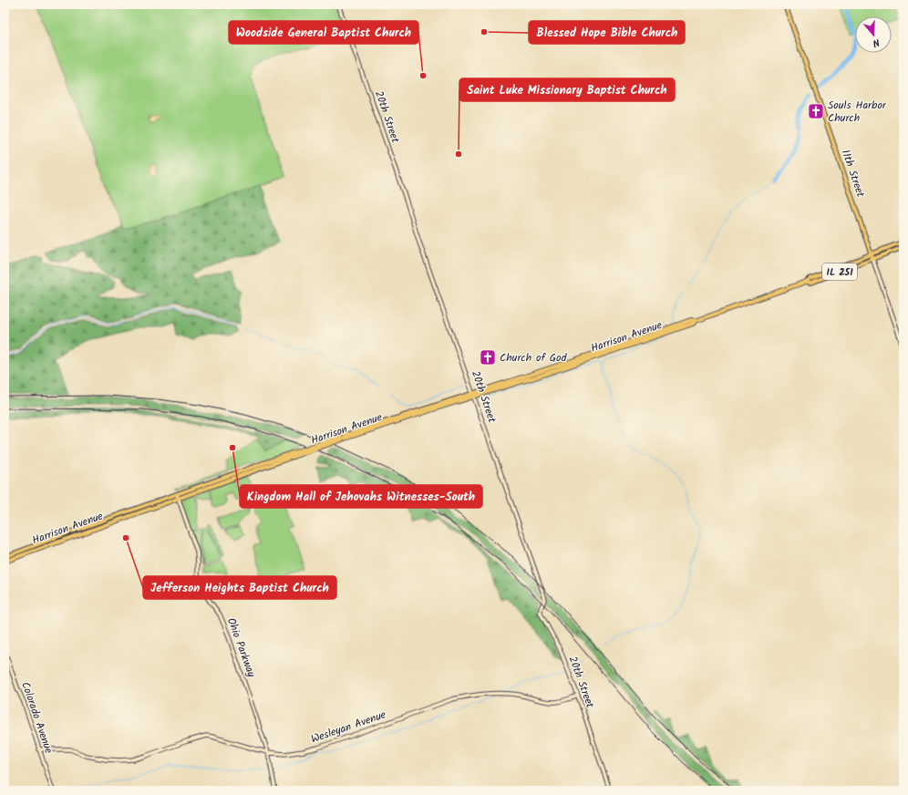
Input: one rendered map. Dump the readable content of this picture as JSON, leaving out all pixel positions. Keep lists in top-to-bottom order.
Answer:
{
  "streets": {
    "main road": ["11th Street", "IL 251", "Harrison Avenue"],
    "street": [
      "20th Street",
      "Ohio Parkway",
      "Colorado Avenue",
      "Wesleyan Avenue"
    ]
  },
  "crossings": [
    ["20th Street", "Harrison Avenue"],
    ["20th Street", "Wesleyan Avenue"],
    ["11th Street", "Harrison Avenue"],
    ["Harrison Avenue", "Ohio Parkway"],
    ["Ohio Parkway", "Wesleyan Avenue"],
    ["Colorado Avenue", "Wesleyan Avenue"]
  ],
  "places": {
    "other": [
      "Blessed Hope Bible Church",
      "Woodside General Baptist Church",
      "Saint Luke Missionary Baptist Church",
      "Kingdom Hall of Jehovahs Witnesses-South",
      "Jefferson Heights Baptist Church"
    ],
    "church": ["Souls Harbor Church", "Church of God"]
  },
  "north": "bottom"
}
